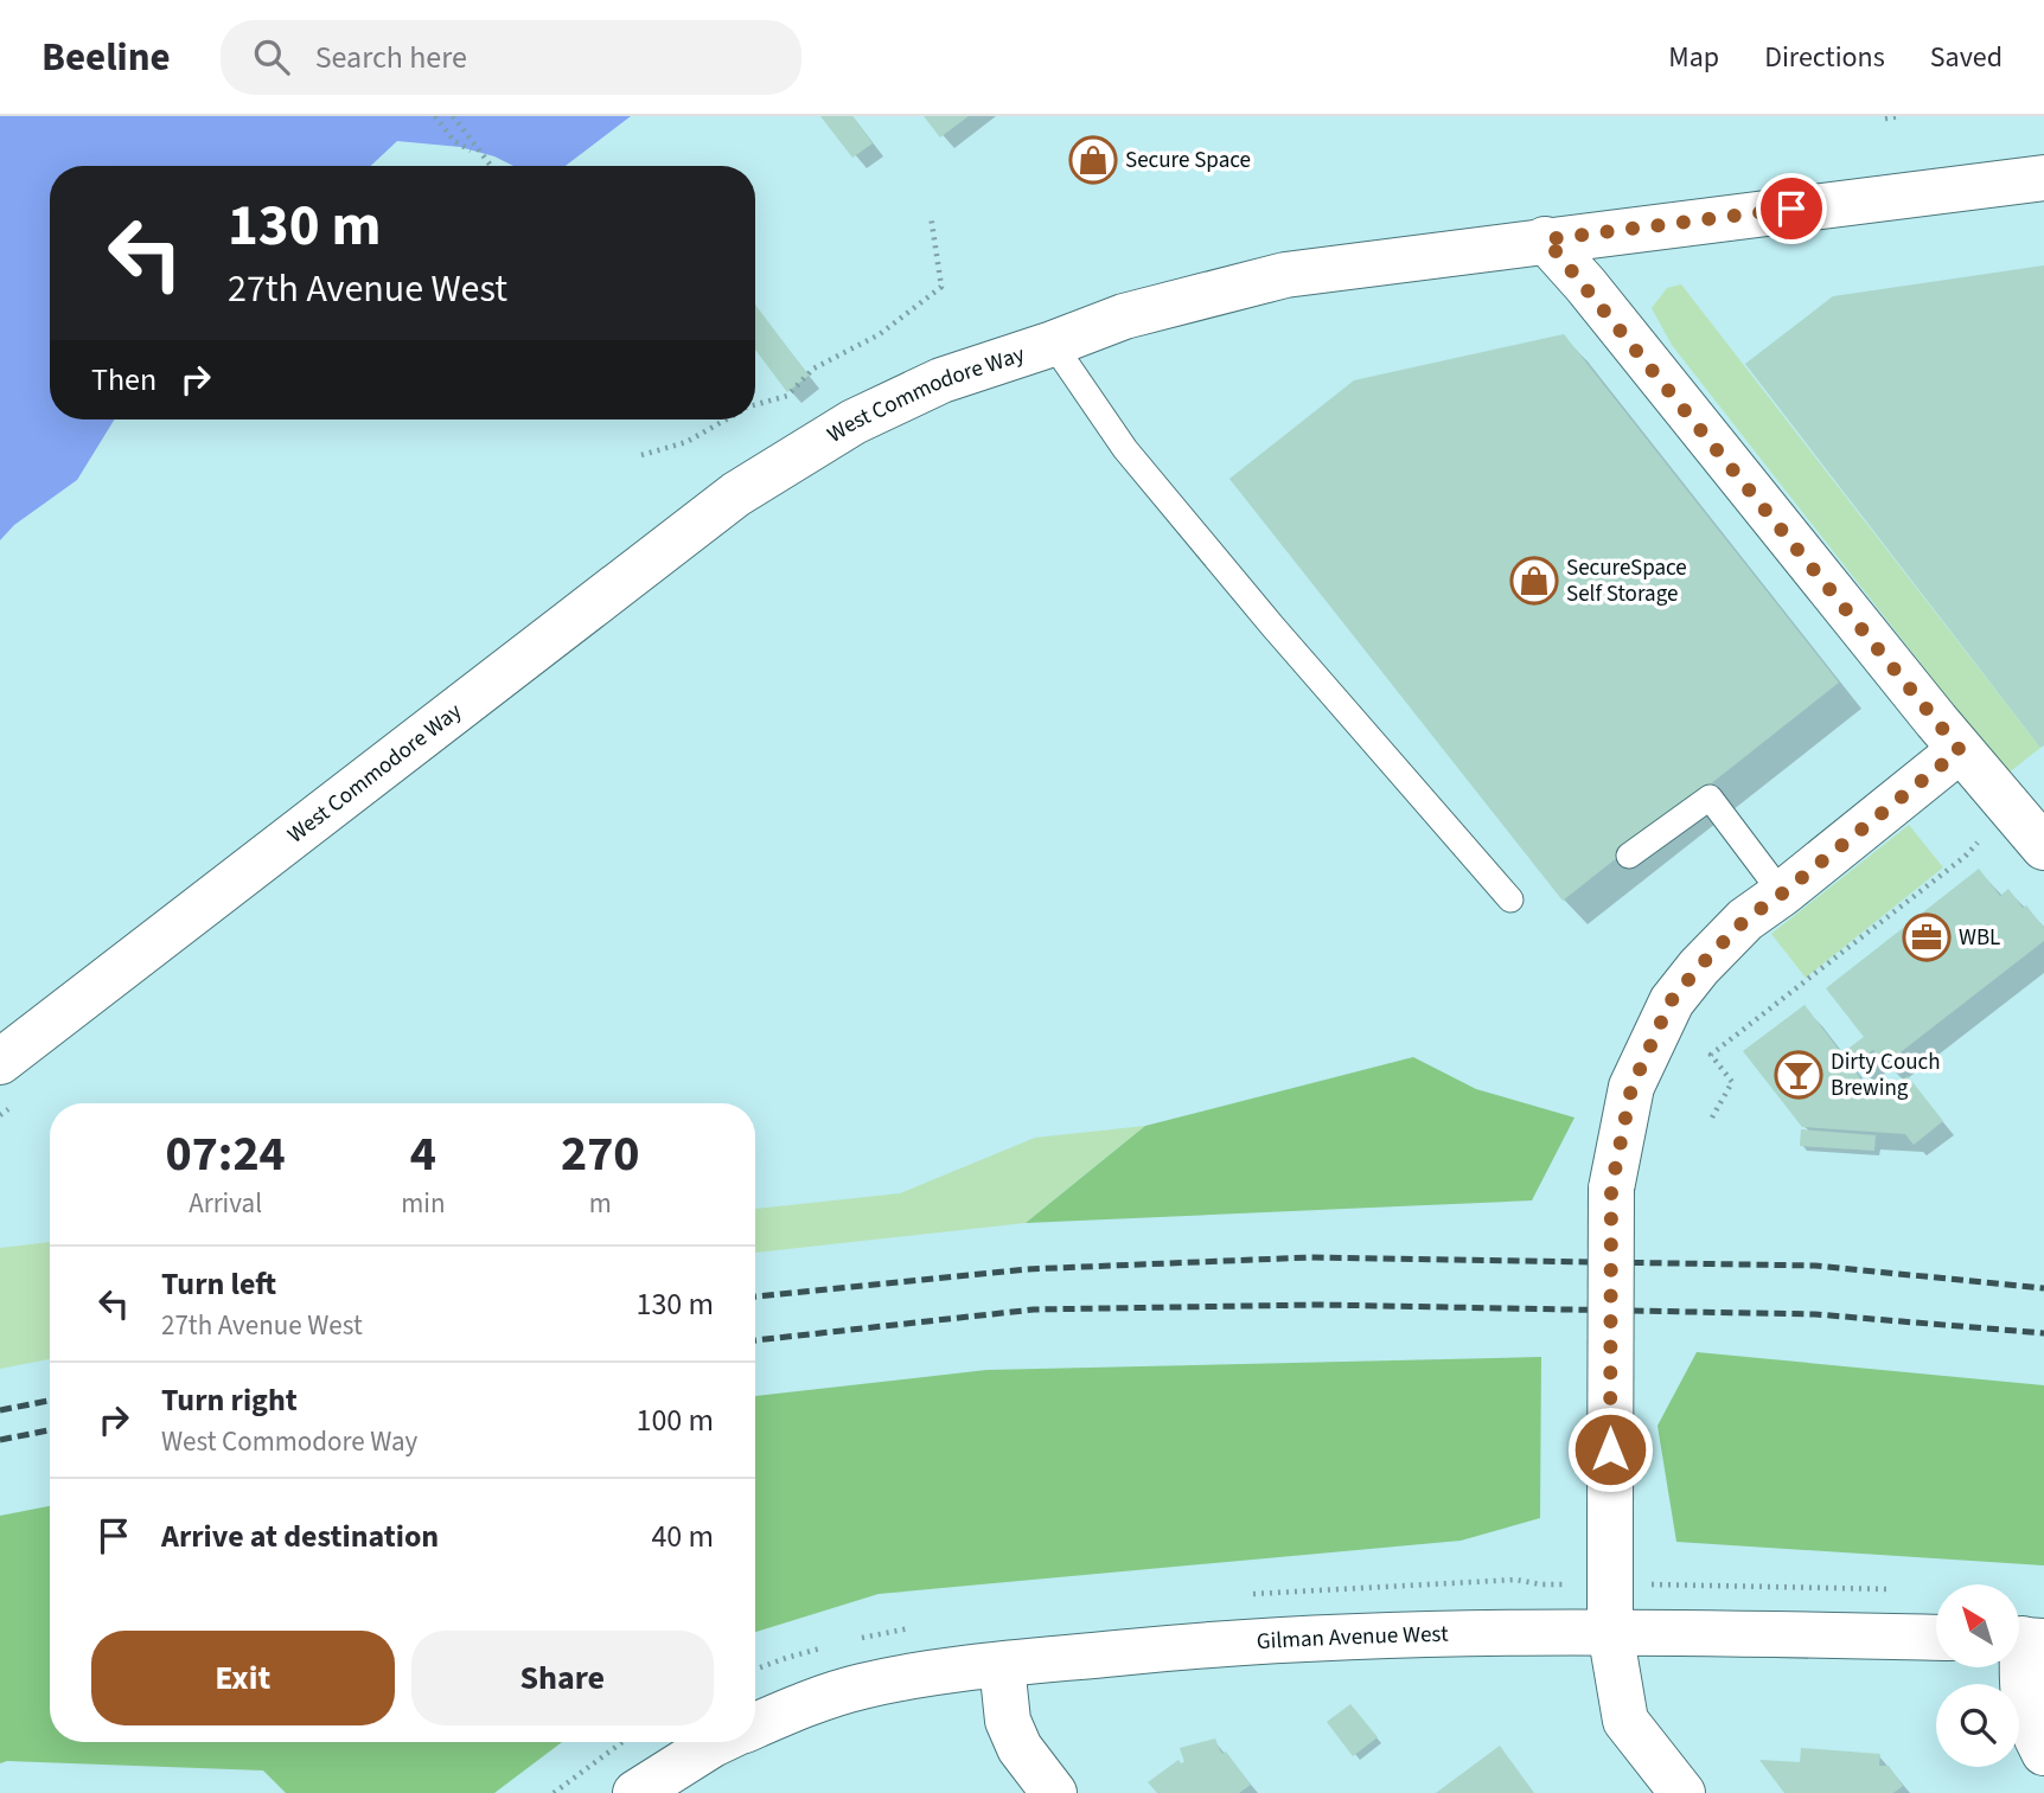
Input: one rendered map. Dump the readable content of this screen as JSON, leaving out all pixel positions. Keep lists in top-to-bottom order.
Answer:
{
  "streets": {
    "street": ["West Commodore Way", "Gilman Avenue West"]
  },
  "places": {
    "shop": ["Secure Space", "SecureSpace Self Storage"],
    "office": ["WBL"],
    "bar": ["Dirty Couch Brewing"]
  },
  "north": "top left",
  "page": {
    "header": "Beeline",
    "search": "Search here",
    "nav": ["Map", "Directions", "Saved"],
    "turn": ["130 m", "27th Avenue West"],
    "then": "Then",
    "eta": [
      "07:24",
      "Arrival",
      "4",
      "min",
      "270",
      "m"
    ],
    "list": [
      {
        "name": "Turn left",
        "note": "27th Avenue West",
        "value": "130 m"
      },
      {
        "name": "Turn right",
        "note": "West Commodore Way",
        "value": "100 m"
      },
      {
        "name": "Arrive at destination",
        "value": "40 m"
      }
    ],
    "buttons": ["Exit", "Share"]
  }
}
